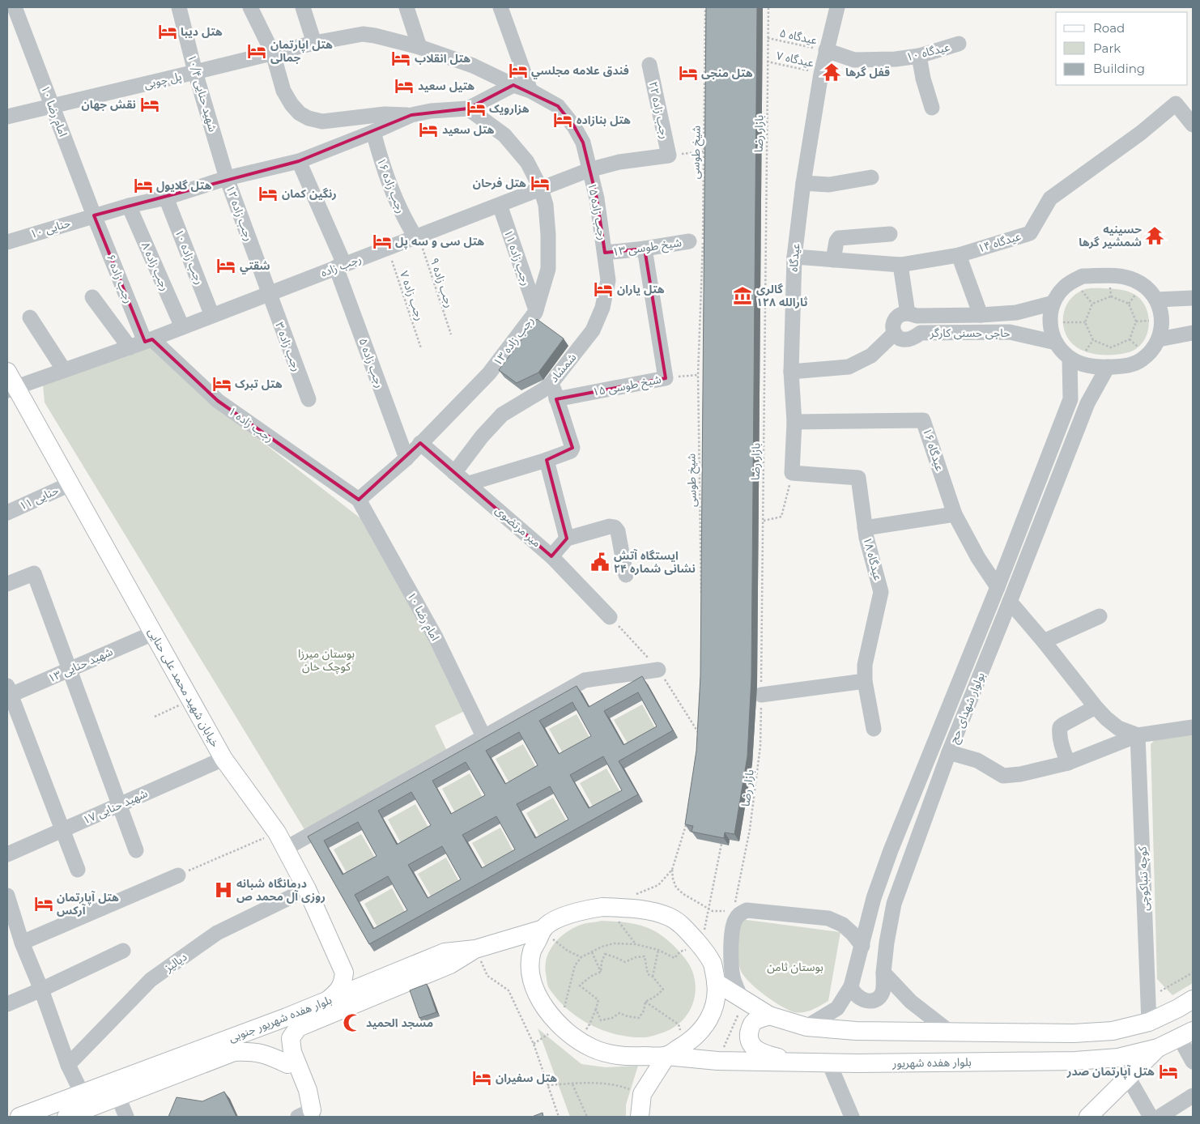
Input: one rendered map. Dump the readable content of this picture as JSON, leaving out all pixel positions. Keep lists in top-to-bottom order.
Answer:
{
  "streets": {
    "main road": ["خیابان شهید محمد علی حنایی", "بلوار هفده شهریور جنوبی", "بلوار هفده شهریور"],
    "street": [
      "عیدگاه ۱۰",
      "پل چوبی",
      "شهید حنایی ۱۰/۴",
      "رجب زاده ۲۲",
      "امام رضا ۱۰",
      "رجب زاده ۱۶",
      "رجب زاده ۱۵",
      "رجب زاده ۱۲",
      "حنایی ۱۰",
      "عیدگاه ۱۴",
      "شیخ طوسی ۱۳",
      "رجب زاده ۱۰",
      "رجب زاده ۱۱",
      "عیدگاه",
      "رجب زاده",
      "رجب زاده ۸",
      "رجب زاده ۶",
      "حاجی حسنی کارگر",
      "رجب زاده ۱۳",
      "رجب زاده ۳",
      "رجب زاده ۵",
      "شمشاد",
      "۱۵ شیخ طوسی",
      "رجب زاده ۱",
      "عیدگاه ۱۶",
      "حنایی ۱۱",
      "میر مرتضوی",
      "عیدگاه ۱۸",
      "شهید حنایی ۱۳",
      "بولوار شهدای حج",
      "شهید حنایی ۱۷",
      "کوچه تنباکوچی",
      "دیالیز"
    ],
    "path": [
      "عیدگاه ۵",
      "عیدگاه ۷",
      "بازار رضا",
      "شیخ طوسی",
      "رجب زاده ۹",
      "رجب زاده ۷"
    ]
  },
  "crossings": [
    ["عیدگاه ۵", "عیدگاه ۱۰"],
    ["عیدگاه ۵", "بازار رضا"],
    ["عیدگاه ۵", "عیدگاه"],
    ["عیدگاه ۱۰", "عیدگاه"],
    ["عیدگاه ۷", "بازار رضا"],
    ["عیدگاه ۷", "عیدگاه"],
    ["پل چوبی", "شهید حنایی ۱۰/۴"],
    ["پل چوبی", "امام رضا ۱۰"],
    ["شهید حنایی ۱۰/۴", "رجب زاده ۱۲"],
    ["شهید حنایی ۱۰/۴", "حنایی ۱۰"],
    ["رجب زاده ۲۲", "رجب زاده"],
    ["امام رضا ۱۰", "حنایی ۱۰"],
    ["امام رضا ۱۰", "رجب زاده ۶"],
    ["امام رضا ۱۰", "رجب زاده ۱۳"],
    ["امام رضا ۱۰", "رجب زاده ۱"],
    ["بازار رضا", "بولوار شهدای حج"],
    ["شیخ طوسی", "۱۵ شیخ طوسی"],
    ["رجب زاده ۱۶", "حنایی ۱۰"],
    ["رجب زاده ۱۶", "رجب زاده"],
    ["رجب زاده ۱۶", "رجب زاده ۹"],
    ["رجب زاده ۱۵", "شیخ طوسی ۱۳"],
    ["رجب زاده ۱۵", "رجب زاده"],
    ["رجب زاده ۱۵", "شمشاد"],
    ["رجب زاده ۱۲", "حنایی ۱۰"],
    ["رجب زاده ۱۲", "رجب زاده"],
    ["رجب زاده ۱۲", "رجب زاده ۳"],
    ["حنایی ۱۰", "رجب زاده ۱۰"],
    ["حنایی ۱۰", "رجب زاده ۸"],
    ["حنایی ۱۰", "رجب زاده ۶"],
    ["حنایی ۱۰", "رجب زاده ۵"],
    ["عیدگاه ۱۴", "عیدگاه"],
    ["شیخ طوسی ۱۳", "شمشاد"],
    ["رجب زاده ۱۰", "رجب زاده"],
    ["رجب زاده ۱۱", "رجب زاده"],
    ["رجب زاده ۱۱", "رجب زاده ۱۳"],
    ["عیدگاه", "عیدگاه ۱۶"],
    ["عیدگاه", "عیدگاه ۱۸"],
    ["رجب زاده", "رجب زاده ۸"],
    ["رجب زاده", "رجب زاده ۶"],
    ["رجب زاده", "رجب زاده ۹"],
    ["رجب زاده", "رجب زاده ۷"],
    ["رجب زاده", "رجب زاده ۱۳"],
    ["رجب زاده", "رجب زاده ۳"],
    ["رجب زاده", "رجب زاده ۵"],
    ["رجب زاده", "رجب زاده ۱"],
    ["رجب زاده", "خیابان شهید محمد علی حنایی"],
    ["رجب زاده ۶", "رجب زاده ۱"],
    ["رجب زاده ۱۳", "رجب زاده ۵"],
    ["رجب زاده ۱۳", "رجب زاده ۱"],
    ["رجب زاده ۱۳", "میر مرتضوی"],
    ["شمشاد", "میر مرتضوی"],
    ["عیدگاه ۱۶", "بولوار شهدای حج"],
    ["حنایی ۱۱", "خیابان شهید محمد علی حنایی"],
    ["شهید حنایی ۱۳", "خیابان شهید محمد علی حنایی"],
    ["خیابان شهید محمد علی حنایی", "شهید حنایی ۱۷"],
    ["خیابان شهید محمد علی حنایی", "دیالیز"],
    ["خیابان شهید محمد علی حنایی", "بلوار هفده شهریور جنوبی"],
    ["بلوار هفده شهریور جنوبی", "بلوار هفده شهریور"]
  ],
  "parks": ["بوستان میرزا کوچک خان", "بوستان ثامن"],
  "places": {
    "hotel": [
      "هتل دیبا",
      "هتل اپارتمان جمالی",
      "هتل انقلاب",
      "فندق علامه مجلسي",
      "هتل منجی",
      "هتیل سعید",
      "نقش جهان",
      "هزارویک",
      "هتل بنازاده",
      "هتل سعید",
      "هتل فرحان",
      "هتل گلایول",
      "رنگین کمان",
      "هتل سی و سه پل",
      "شقتي",
      "هتل یاران",
      "هتل تبرک",
      "هتل آپارتمان آرکس",
      "هتل آپارتمان صدر",
      "هتل سفیران"
    ],
    "temple": ["قفل گرها", "حسینیه شمشیر گرها"],
    "museum": ["گالری ثارالله ۱۲۸"],
    "public building": ["ایستگاه آتش نشانی شماره ۲۴"],
    "hospital": ["درمانگاه شبانه روزی آل محمد ص"],
    "mosque": ["مسجد الحمید"]
  },
  "legend": ["Road", "Park", "Building"]
}
